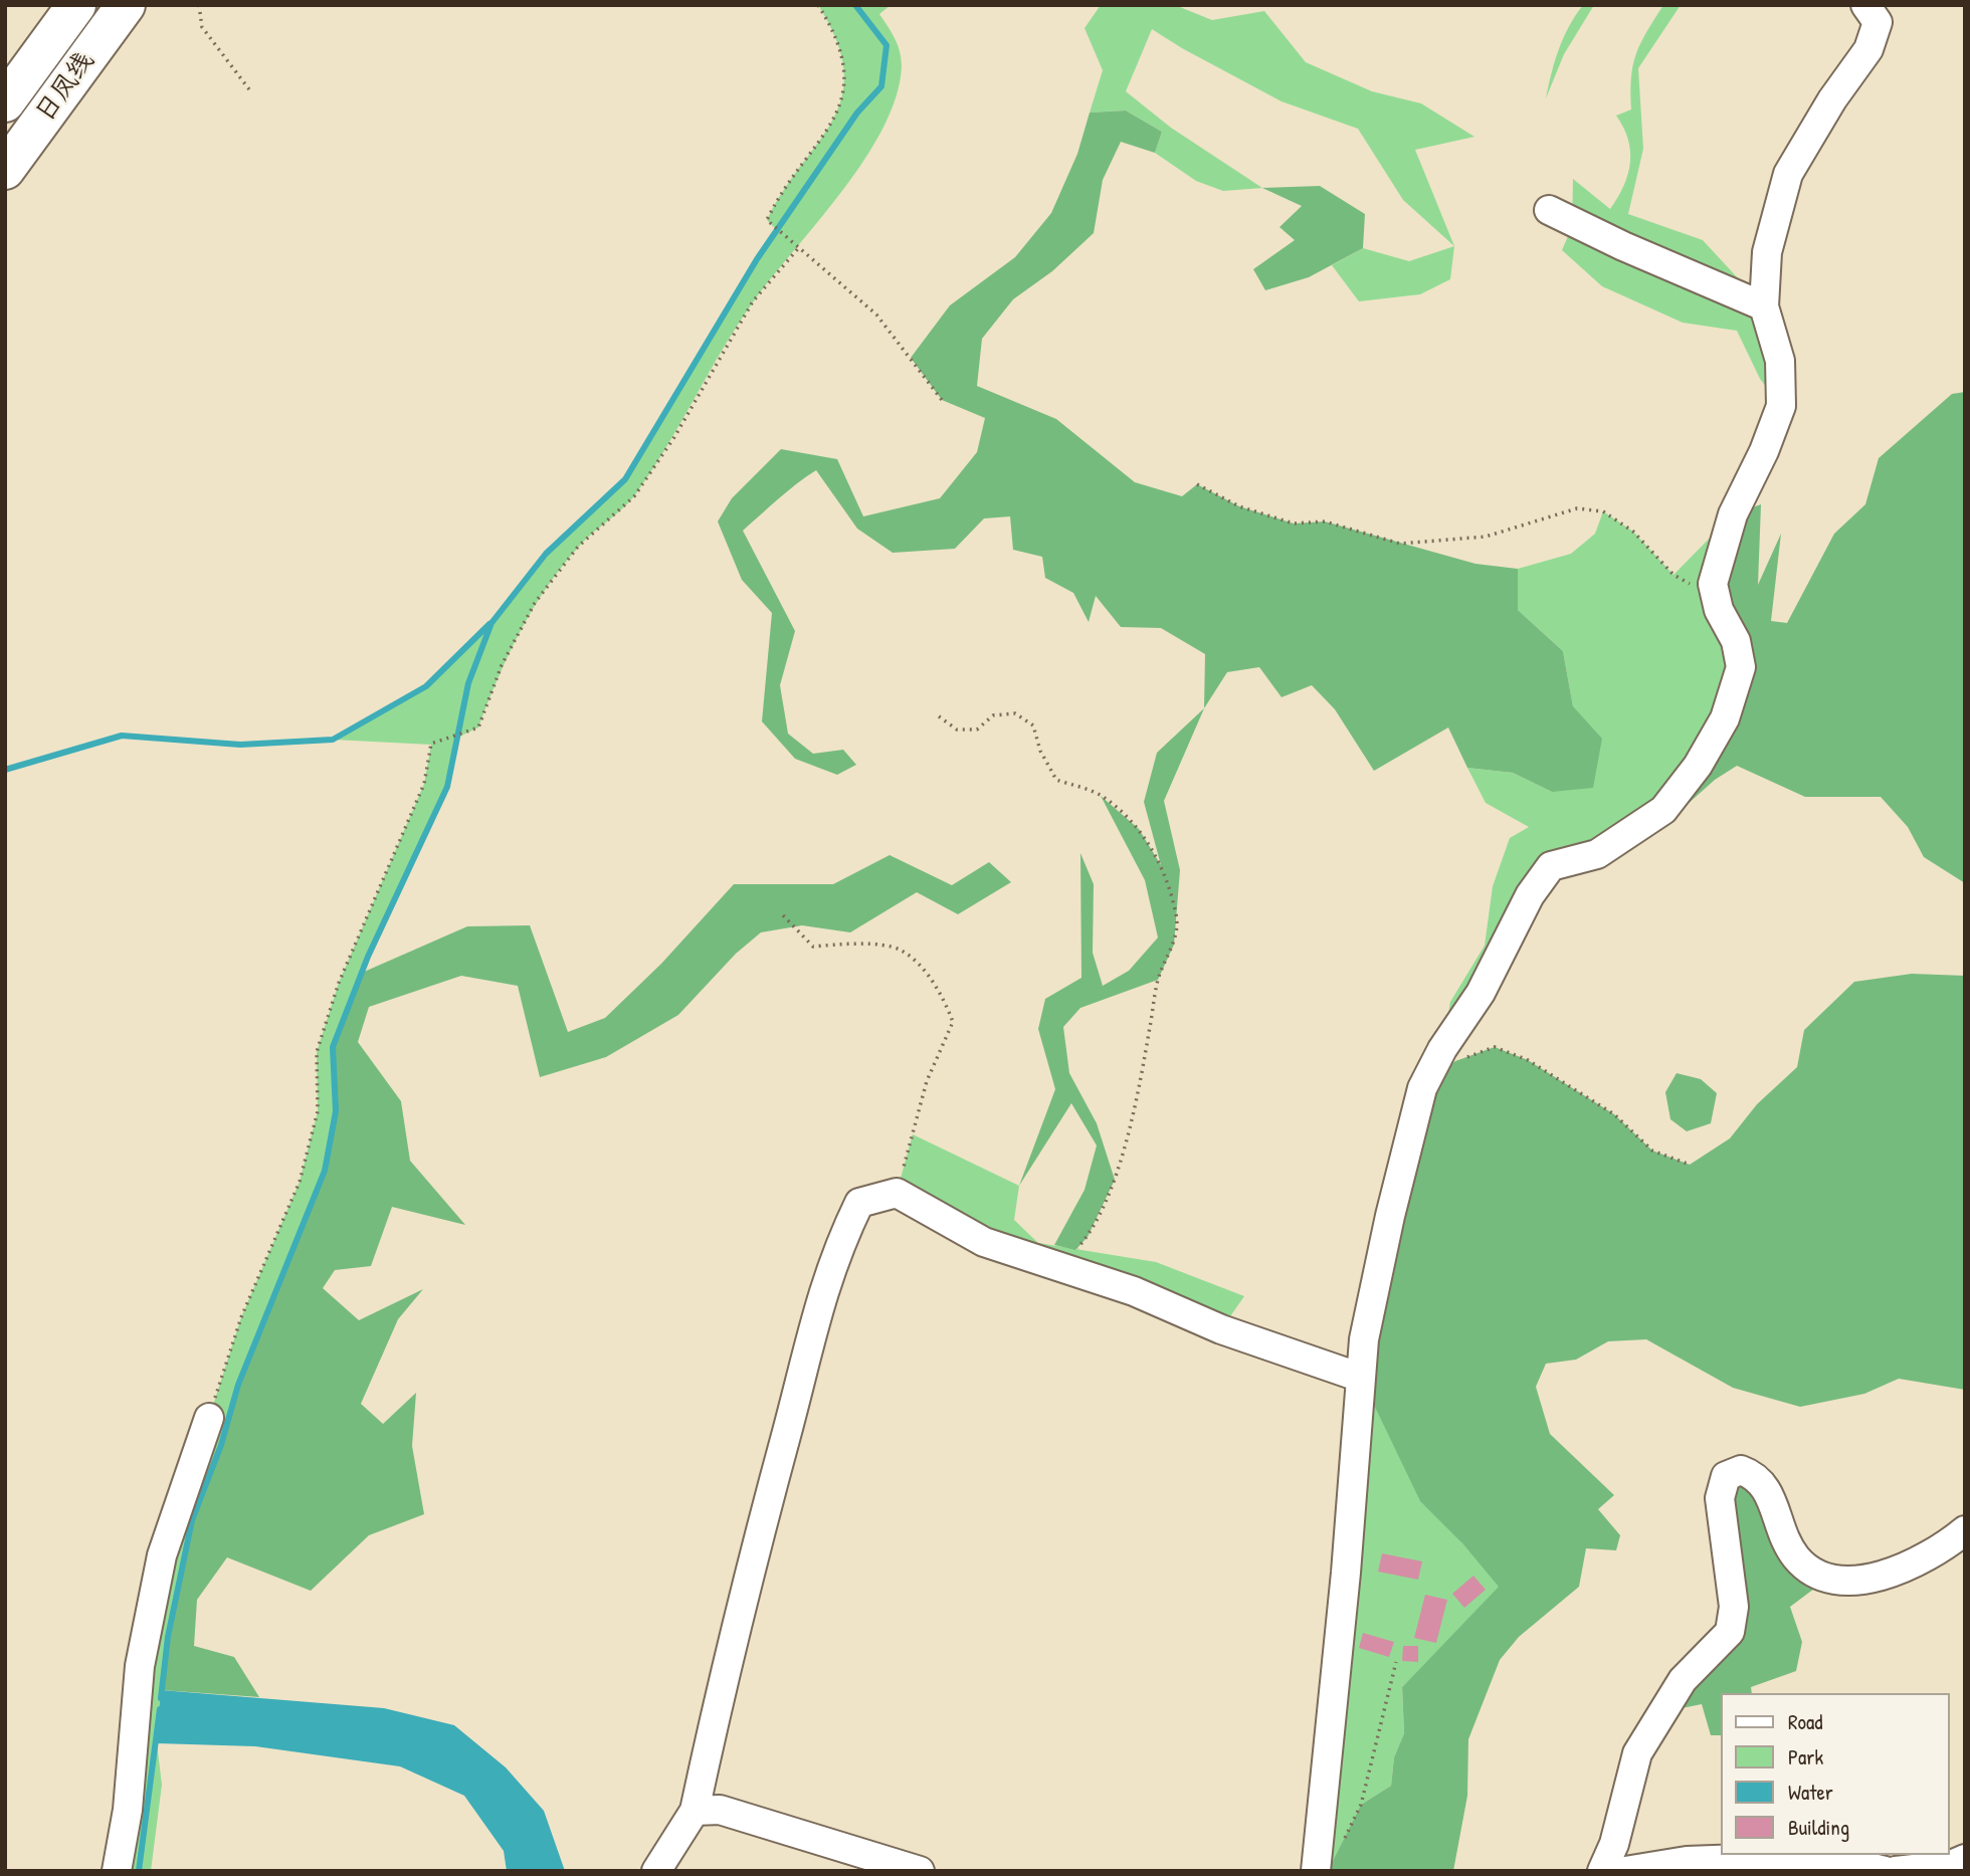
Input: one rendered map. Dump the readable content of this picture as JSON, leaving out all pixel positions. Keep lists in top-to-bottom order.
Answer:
{
  "streets": {
    "highway": ["日凤线"]
  },
  "legend": [
    "Road",
    "Park",
    "Water",
    "Building"
  ]
}
